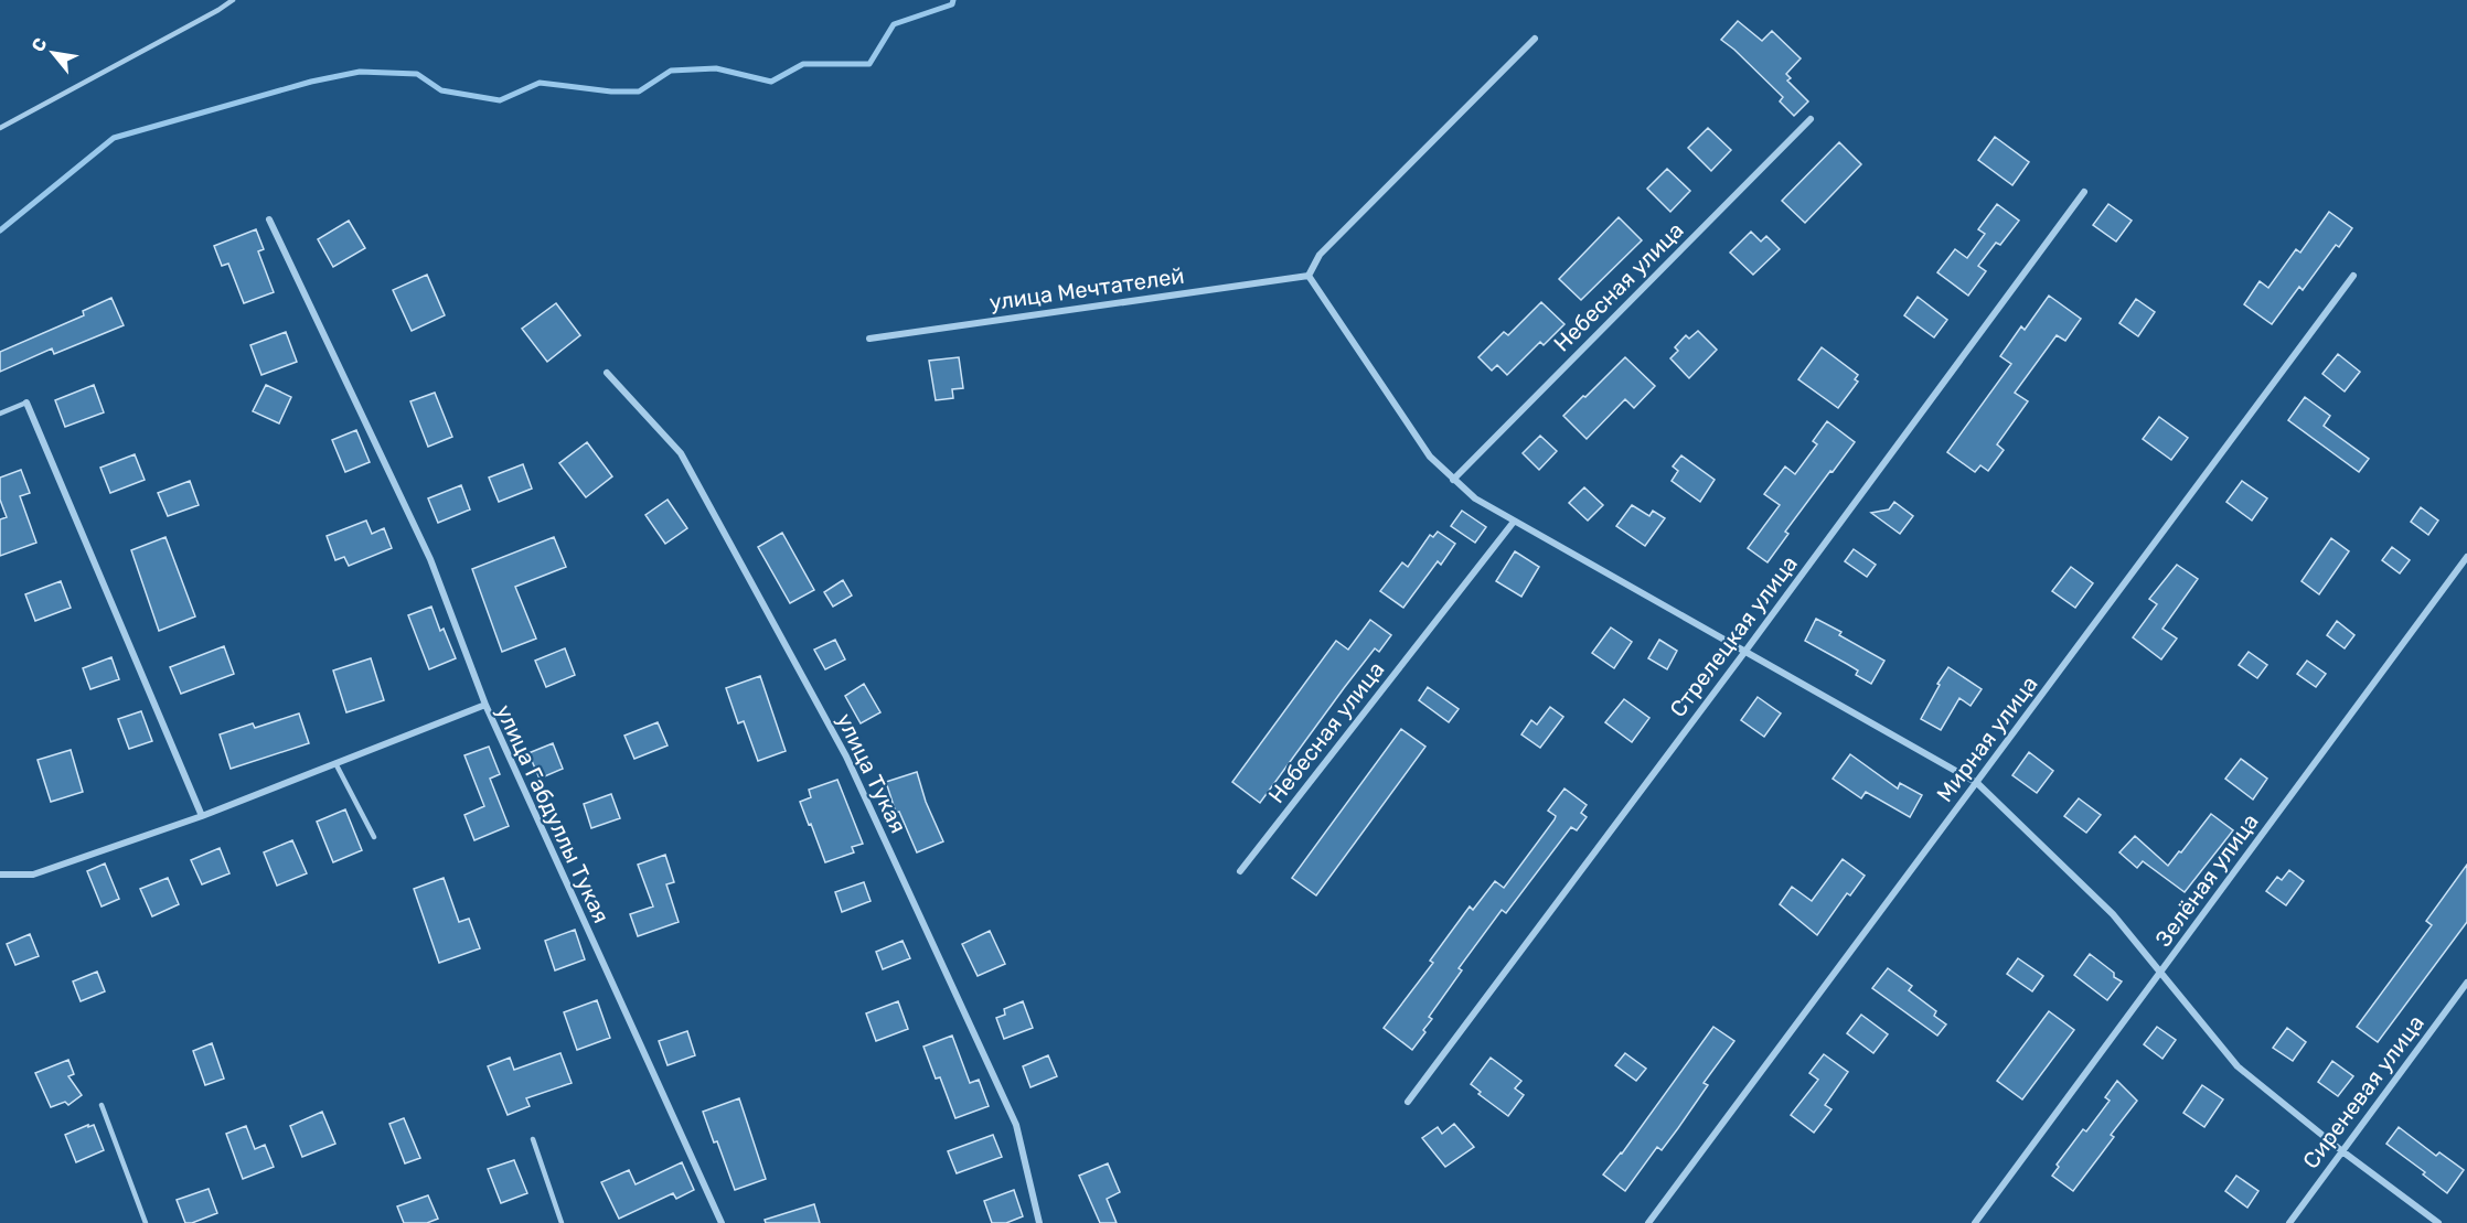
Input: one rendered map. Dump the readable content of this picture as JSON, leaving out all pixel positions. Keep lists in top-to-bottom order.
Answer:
{
  "streets": {
    "street": [
      "Небесная улица",
      "улица Мечтателей",
      "Стрелецкая улица",
      "Мирная улица",
      "улица Тукая",
      "улица Габдуллы Тукая",
      "Зелёная улица",
      "Сиреневая улица"
    ]
  },
  "north": "top left"
}
